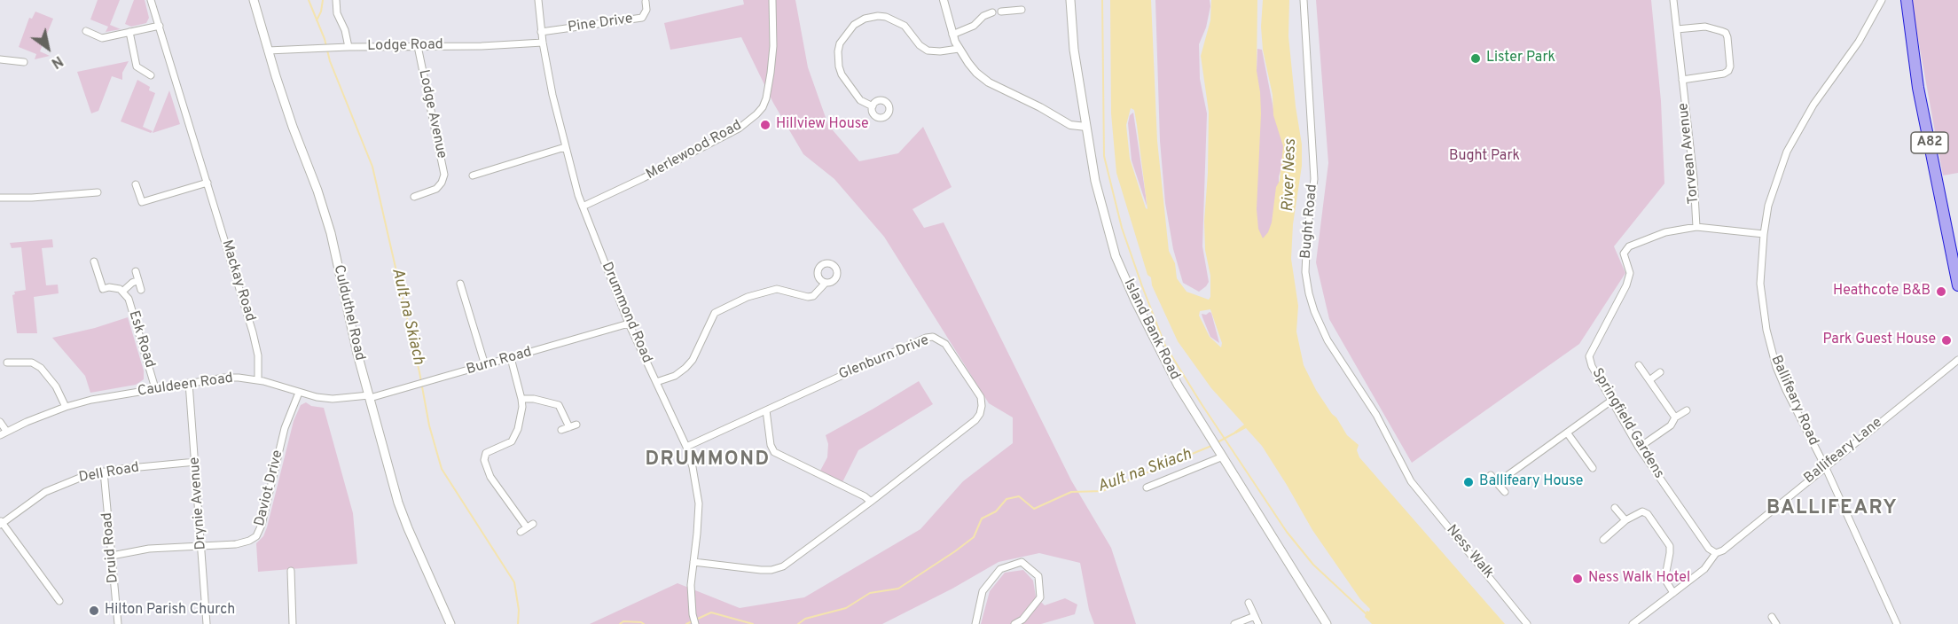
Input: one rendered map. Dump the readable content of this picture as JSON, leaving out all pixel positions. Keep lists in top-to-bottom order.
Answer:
{
  "streets": {
    "highway": ["A82"],
    "main road": ["Culduthel Road", "Island Bank Road"],
    "street": [
      "Pine Drive",
      "Lodge Road",
      "Lodge Avenue",
      "Merlewood Road",
      "Torvean Avenue",
      "Bught Road",
      "Mackay Road",
      "Drummond Road",
      "Esk Road",
      "Glenburn Drive",
      "Burn Road",
      "Cauldeen Road",
      "Ballifeary Road",
      "Springfield Gardens",
      "Ballifeary Lane",
      "Dell Road",
      "Daviot Drive",
      "Drynie Avenue",
      "Druid Road",
      "Ness Walk"
    ]
  },
  "crossings": [
    ["Pine Drive", "Drummond Road"],
    ["Lodge Road", "Lodge Avenue"],
    ["Lodge Road", "Culduthel Road"],
    ["Lodge Road", "Drummond Road"],
    ["Merlewood Road", "Drummond Road"],
    ["Torvean Avenue", "Springfield Gardens"],
    ["Bught Road", "Ness Walk"],
    ["Mackay Road", "Cauldeen Road"],
    ["Culduthel Road", "Burn Road"],
    ["Culduthel Road", "Cauldeen Road"],
    ["Drummond Road", "Glenburn Drive"],
    ["Drummond Road", "Burn Road"],
    ["Esk Road", "Cauldeen Road"],
    ["Burn Road", "Cauldeen Road"],
    ["Cauldeen Road", "Daviot Drive"],
    ["Cauldeen Road", "Drynie Avenue"],
    ["Ballifeary Road", "Ballifeary Lane"],
    ["Springfield Gardens", "Ballifeary Lane"],
    ["Dell Road", "Drynie Avenue"],
    ["Dell Road", "Druid Road"],
    ["Daviot Drive", "Drynie Avenue"],
    ["Daviot Drive", "Druid Road"]
  ],
  "districts": ["DRUMMOND", "BALLIFEARY"],
  "water": ["River Ness", "Ault na Skiach"],
  "parks": ["Bught Park"],
  "places": [
    "Lister Park",
    "Hillview House",
    "Heathcote B&B",
    "Park Guest House",
    "Ballifeary House",
    "Ness Walk Hotel",
    "Hilton Parish Church"
  ],
  "north": "bottom right"
}
